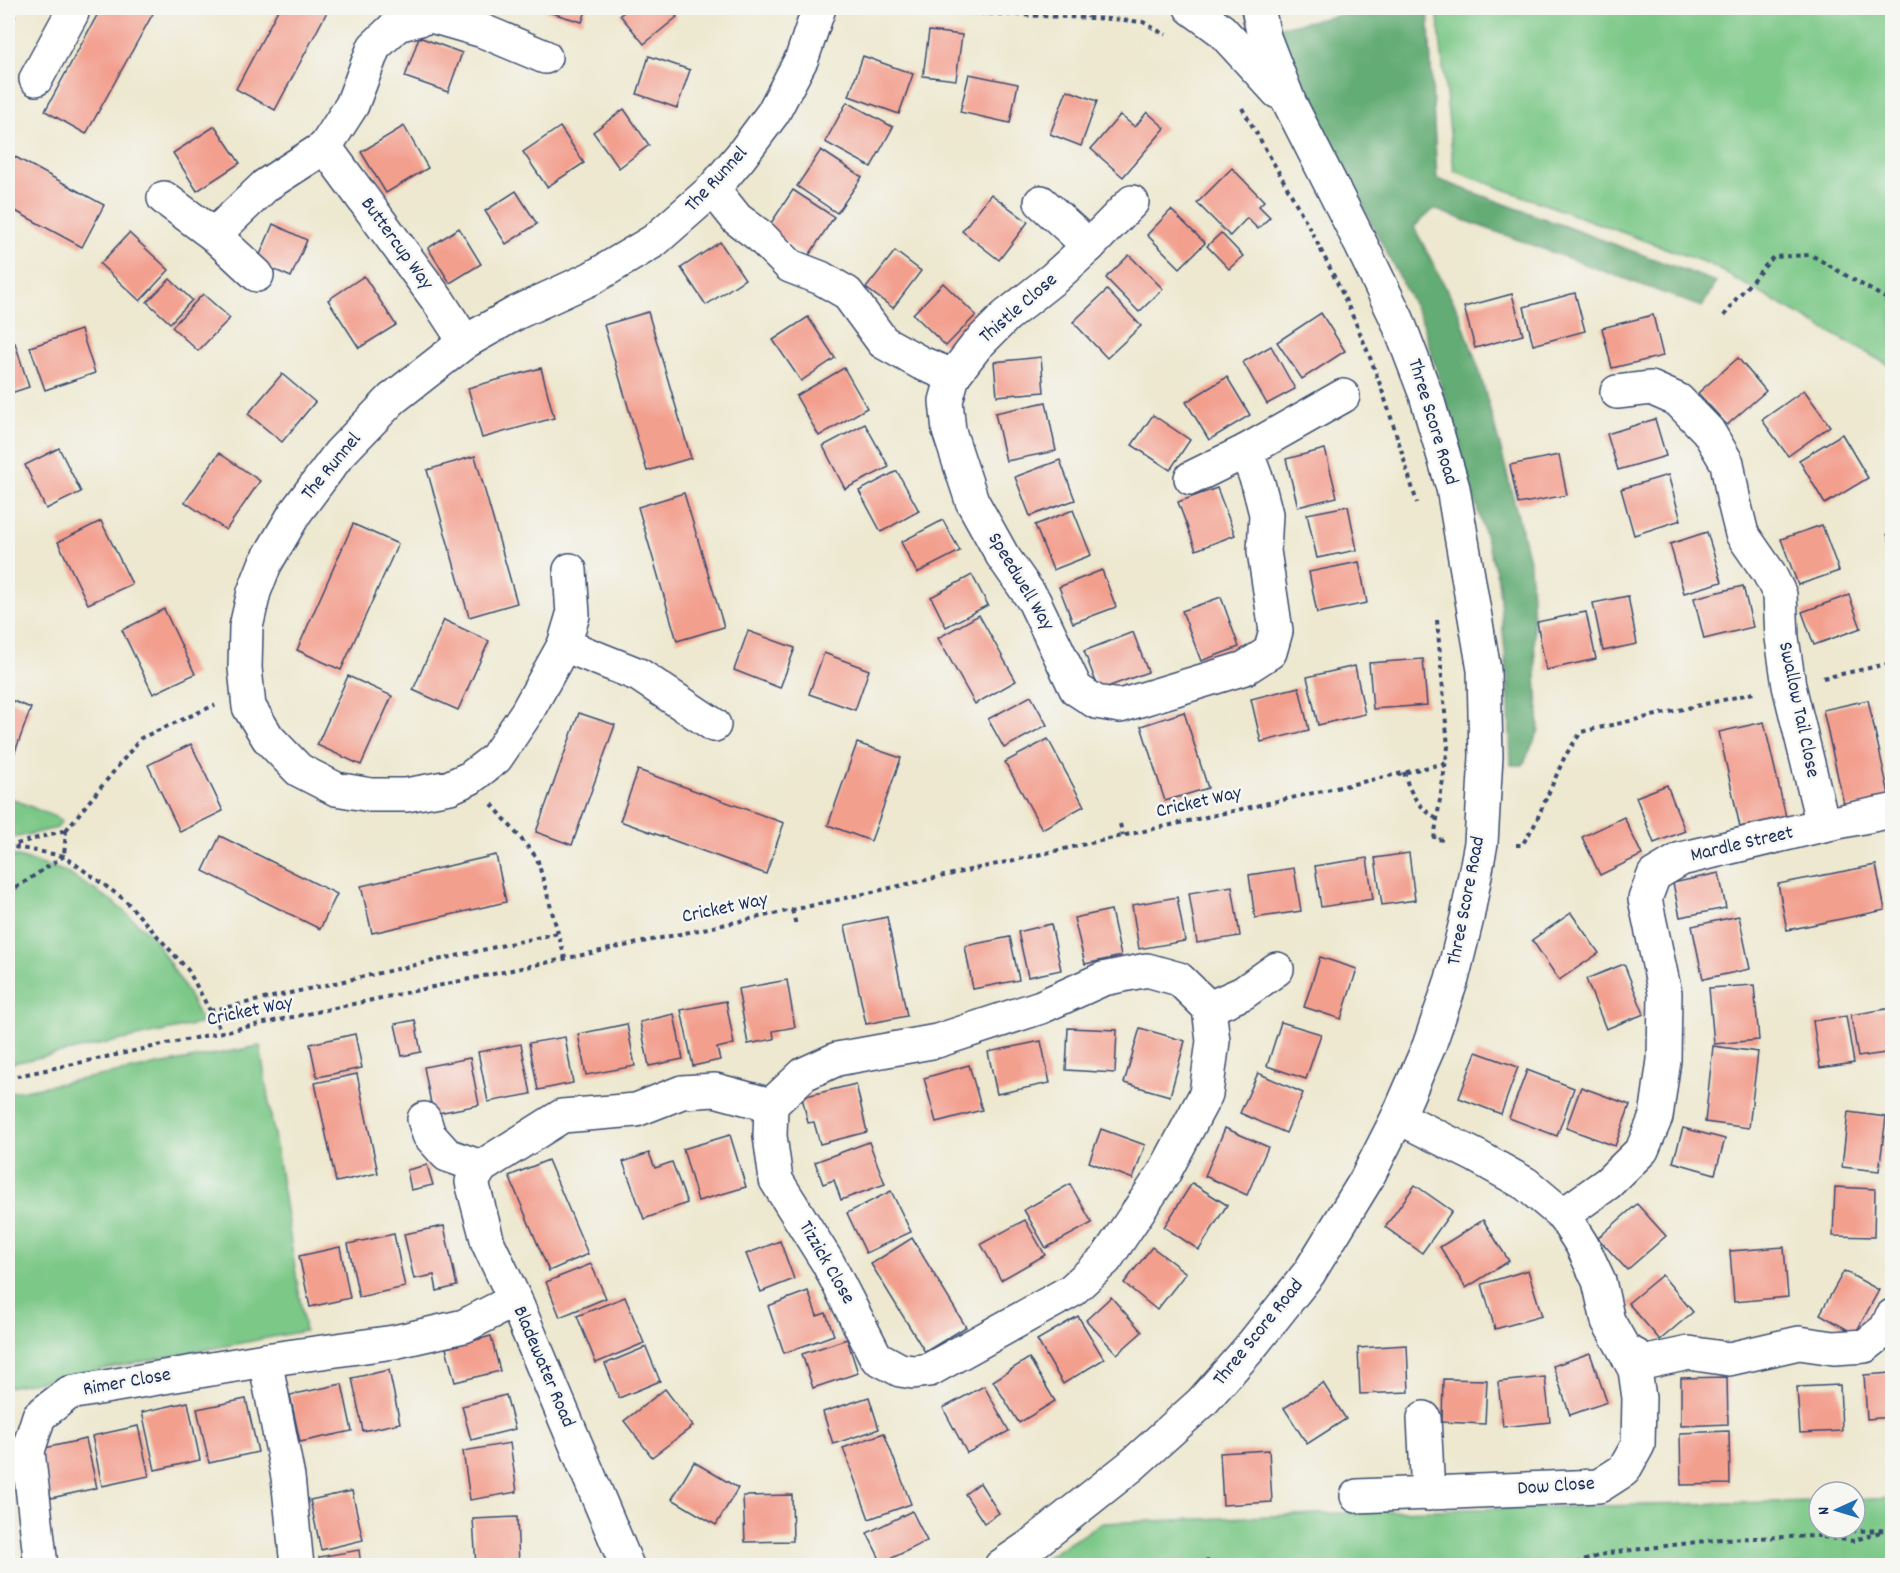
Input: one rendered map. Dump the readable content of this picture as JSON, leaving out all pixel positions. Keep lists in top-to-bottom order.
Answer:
{
  "streets": {
    "street": [
      "The Runnel",
      "Buttercup Way",
      "Thistle Close",
      "Three Score Road",
      "Speedwell Way",
      "Swallow Tail Close",
      "Mardle Street",
      "Tizzick Close",
      "Bladewater Road",
      "Rimer Close",
      "Dow Close"
    ],
    "path": ["Cricket Way"]
  },
  "crossings": [
    ["The Runnel", "Buttercup Way"],
    ["Thistle Close", "Speedwell Way"],
    ["Swallow Tail Close", "Mardle Street"],
    ["Bladewater Road", "Rimer Close"]
  ],
  "north": "left"
}
